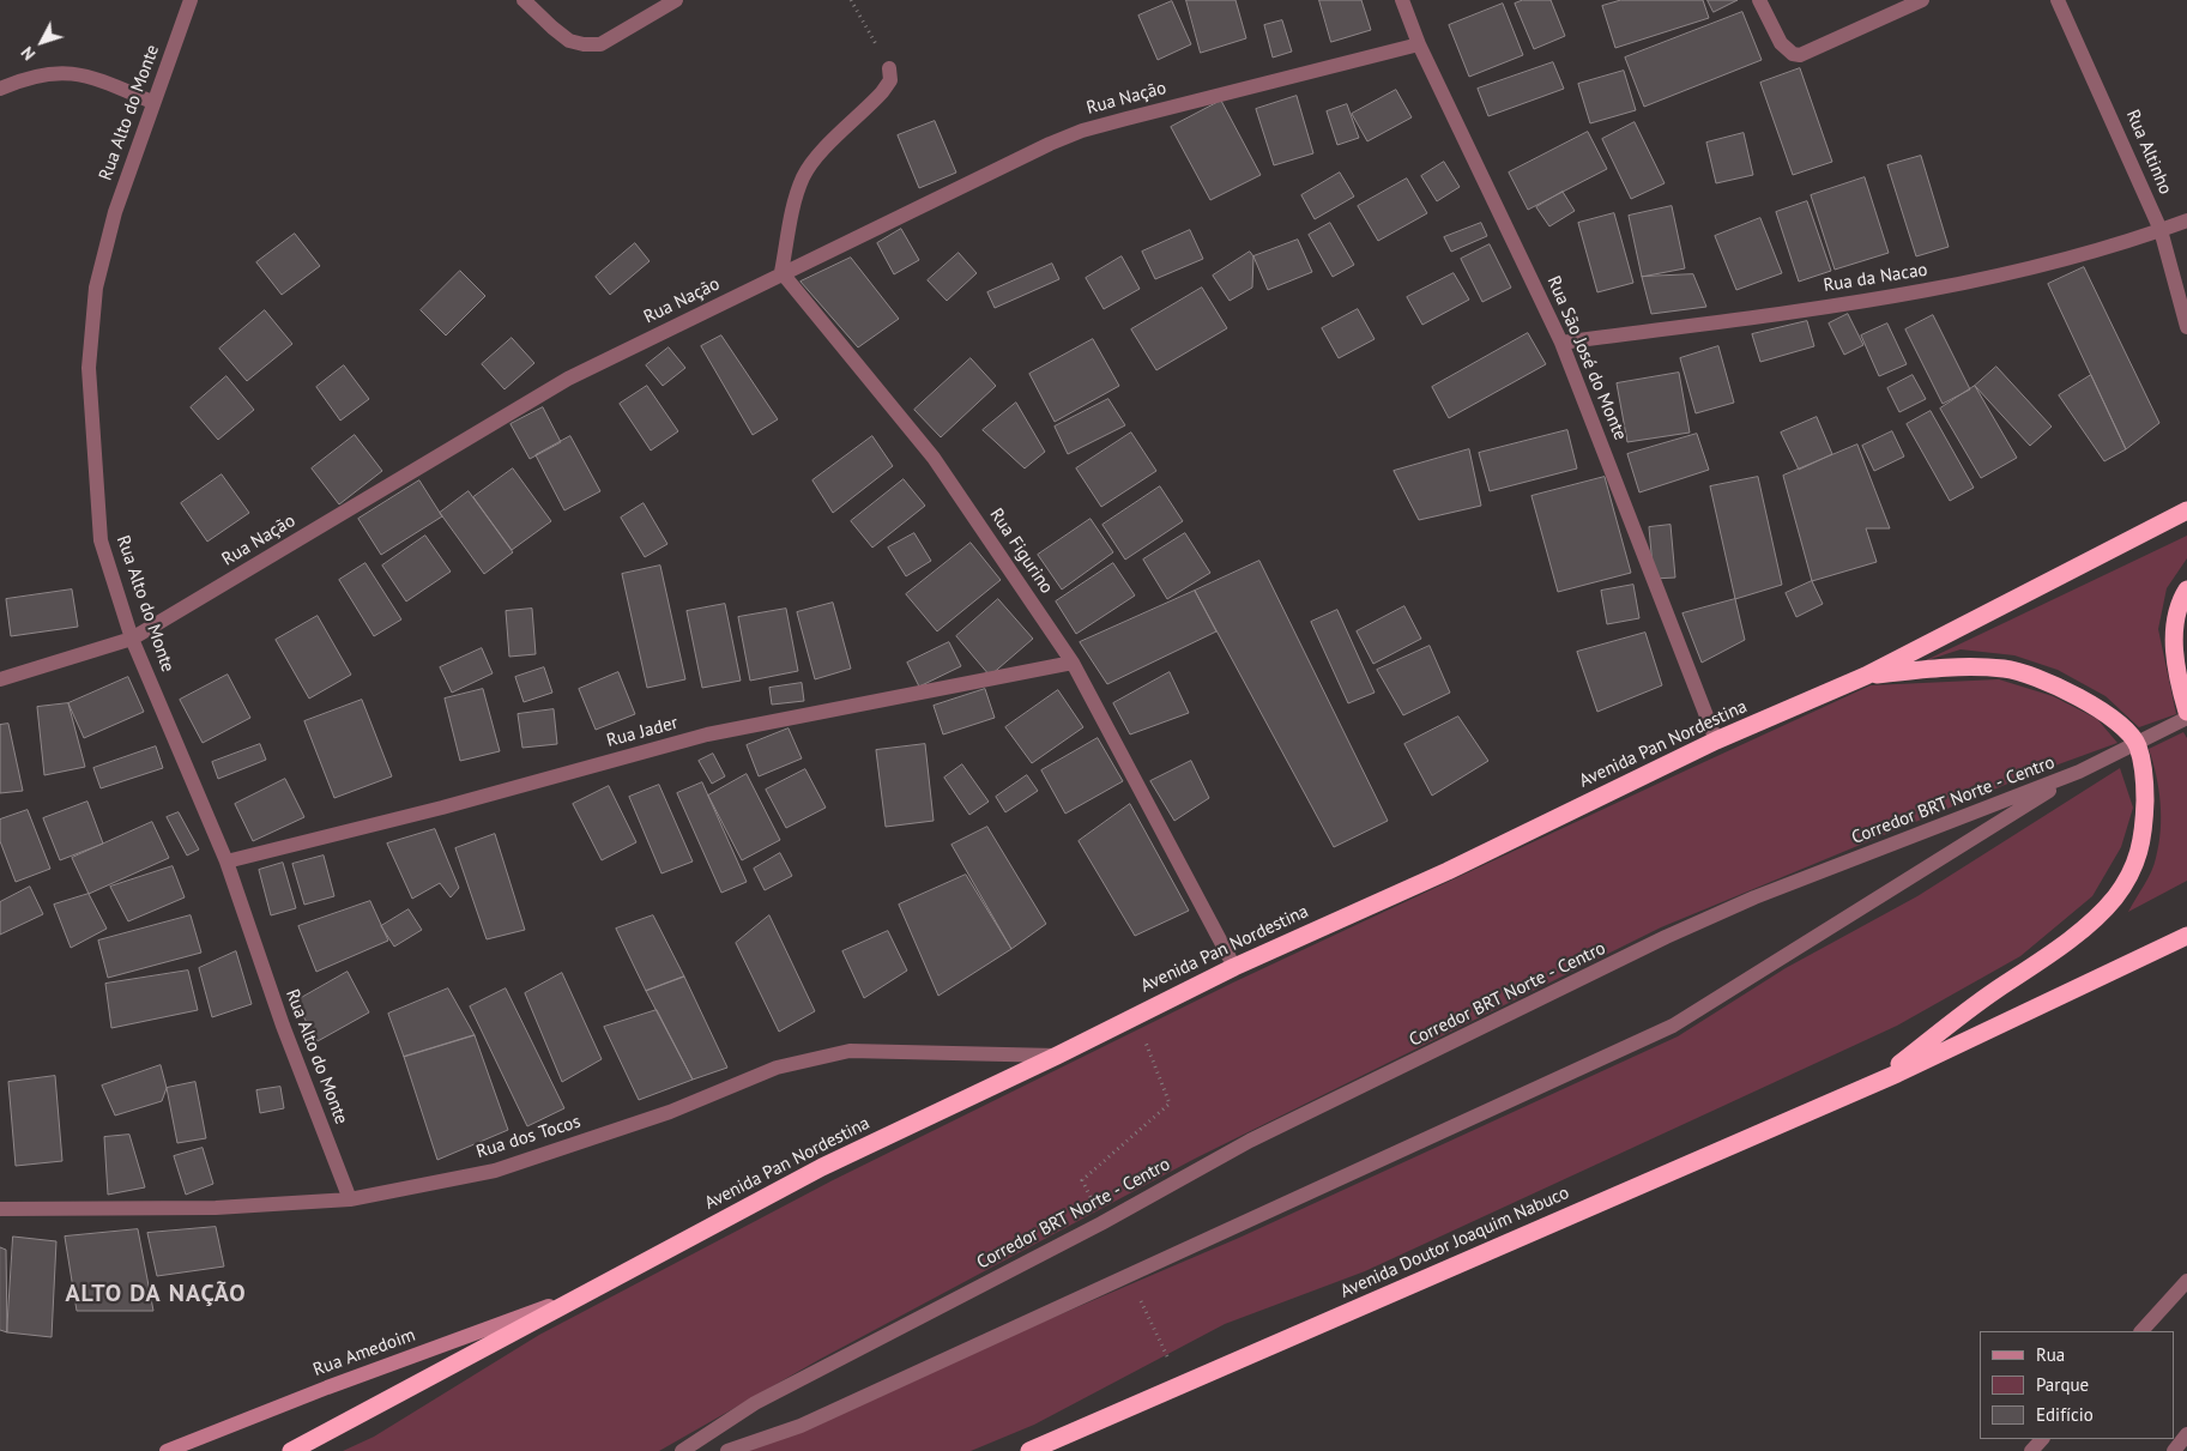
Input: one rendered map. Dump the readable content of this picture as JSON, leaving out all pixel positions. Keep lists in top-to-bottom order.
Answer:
{
  "streets": {
    "highway": ["Avenida Pan Nordestina", "Avenida Doutor Joaquim Nabuco"],
    "main road": ["Rua Amedoim"],
    "street": [
      "Rua Nação",
      "Rua Alto do Monte",
      "Rua Altinho",
      "Rua da Nacao",
      "Rua São José do Monte",
      "Rua Figurino",
      "Rua Jader",
      "Corredor BRT Norte - Centro",
      "Rua dos Tocos"
    ]
  },
  "crossings": [
    ["Rua Nação", "Rua Alto do Monte"],
    ["Rua Nação", "Rua São José do Monte"],
    ["Rua Nação", "Rua Figurino"],
    ["Rua Alto do Monte", "Rua Jader"],
    ["Rua Alto do Monte", "Rua dos Tocos"],
    ["Rua Altinho", "Rua da Nacao"],
    ["Rua da Nacao", "Rua São José do Monte"],
    ["Rua São José do Monte", "Avenida Pan Nordestina"],
    ["Rua Figurino", "Rua Jader"],
    ["Rua Figurino", "Avenida Pan Nordestina"],
    ["Avenida Pan Nordestina", "Rua dos Tocos"],
    ["Avenida Pan Nordestina", "Rua Amedoim"]
  ],
  "districts": ["ALTO DA NAÇÃO"],
  "legend": ["Rua", "Parque", "Edifício"],
  "north": "bottom left"
}
